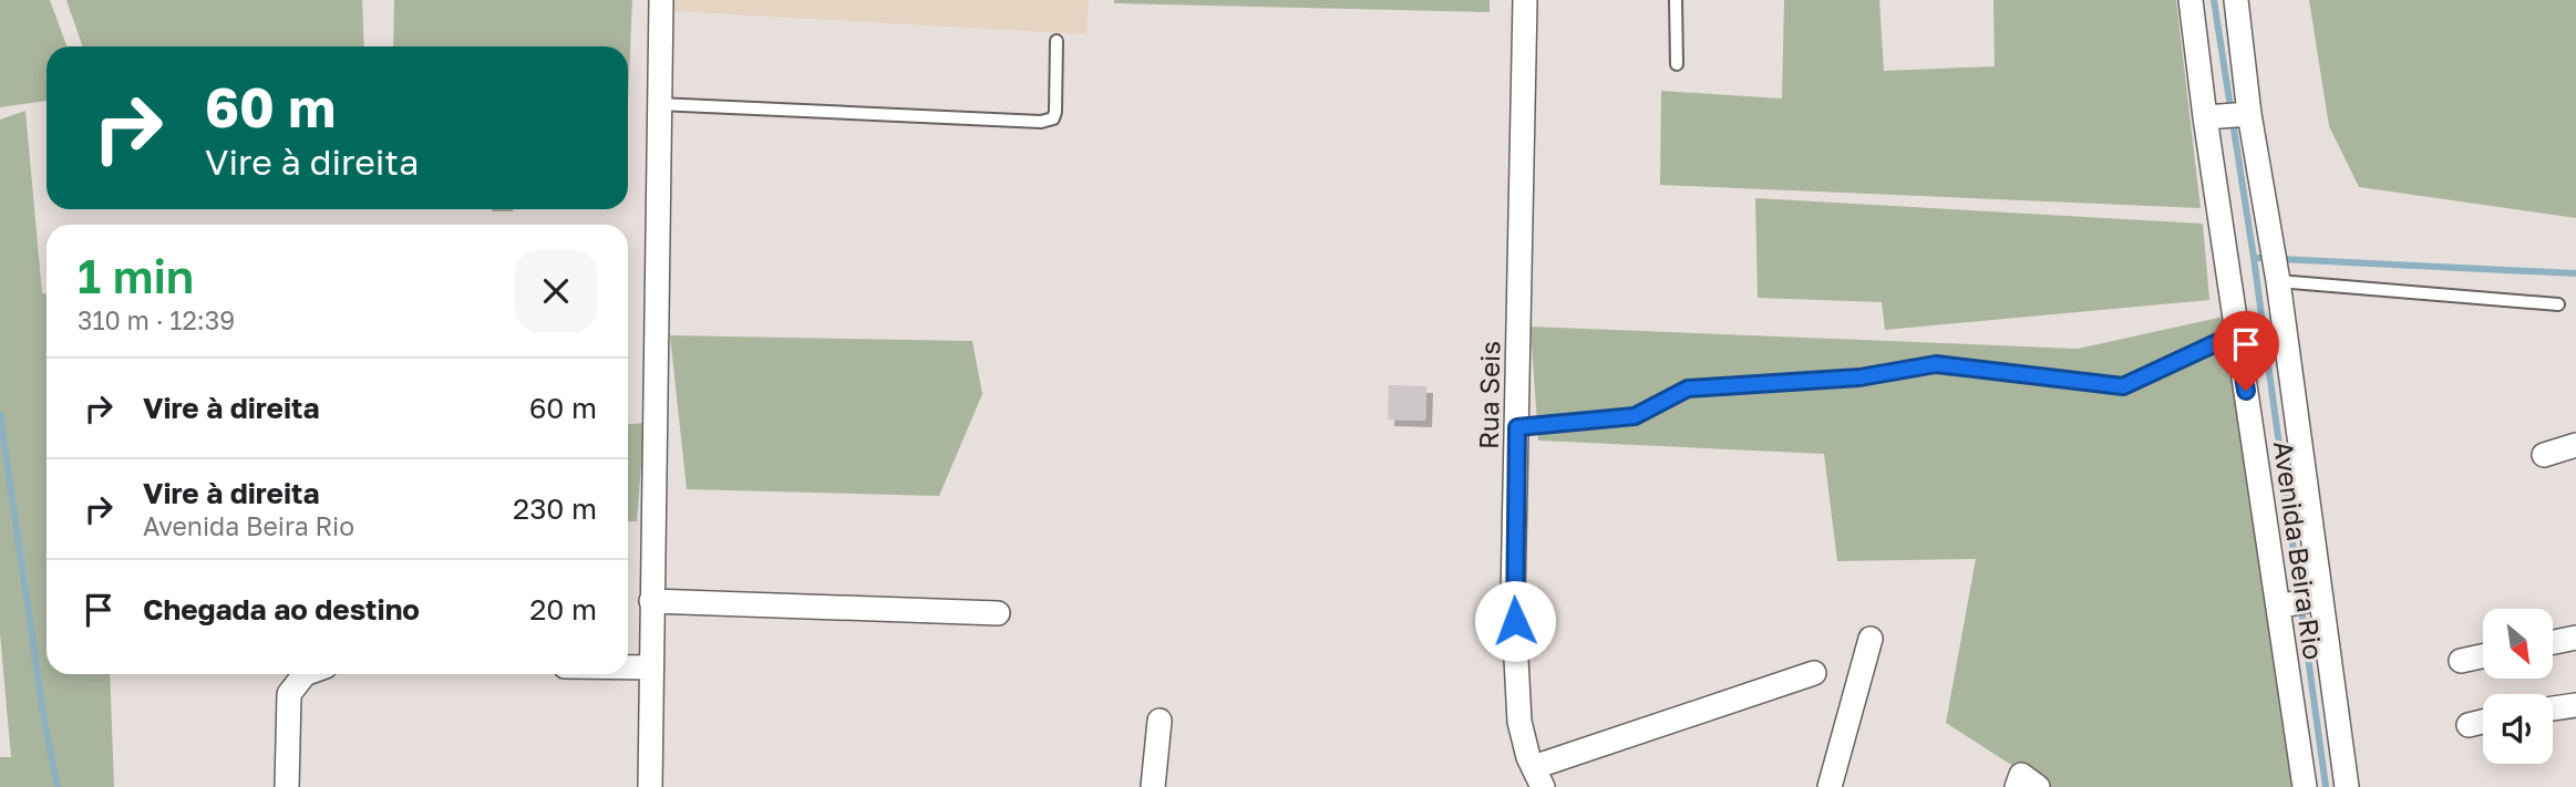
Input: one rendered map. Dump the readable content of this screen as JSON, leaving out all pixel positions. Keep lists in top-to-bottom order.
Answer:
{
  "streets": {
    "street": ["Rua Seis", "Avenida Beira Rio"]
  },
  "north": "bottom right",
  "page": {
    "turn": ["60 m", "Vire à direita"],
    "heading": ["1 min", "310 m · 12:39"],
    "list": [
      {
        "name": "Vire à direita",
        "value": "60 m"
      },
      {
        "name": "Vire à direita",
        "note": "Avenida Beira Rio",
        "value": "230 m"
      },
      {
        "name": "Chegada ao destino",
        "value": "20 m"
      }
    ]
  }
}
